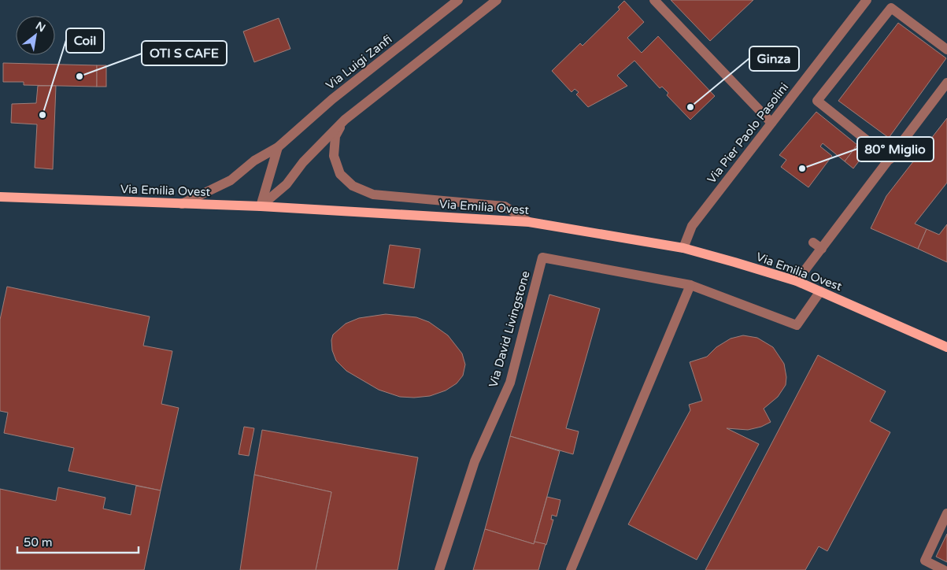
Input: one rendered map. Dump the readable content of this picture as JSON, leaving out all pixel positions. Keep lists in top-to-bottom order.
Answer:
{
  "streets": {
    "main road": ["Via Emilia Ovest"],
    "street": ["Via Luigi Zanfi", "Via Pier Paolo Pasolini", "Via David Livingstone"]
  },
  "crossings": [
    ["Via Luigi Zanfi", "Via Emilia Ovest"],
    ["Via Pier Paolo Pasolini", "Via Emilia Ovest"],
    ["Via Emilia Ovest", "Via David Livingstone"]
  ],
  "places": [
    "OTI S CAFE",
    "Ginza",
    "Coil",
    "80° Miglio"
  ],
  "scale_bar": "50 m",
  "north": "top right"
}
